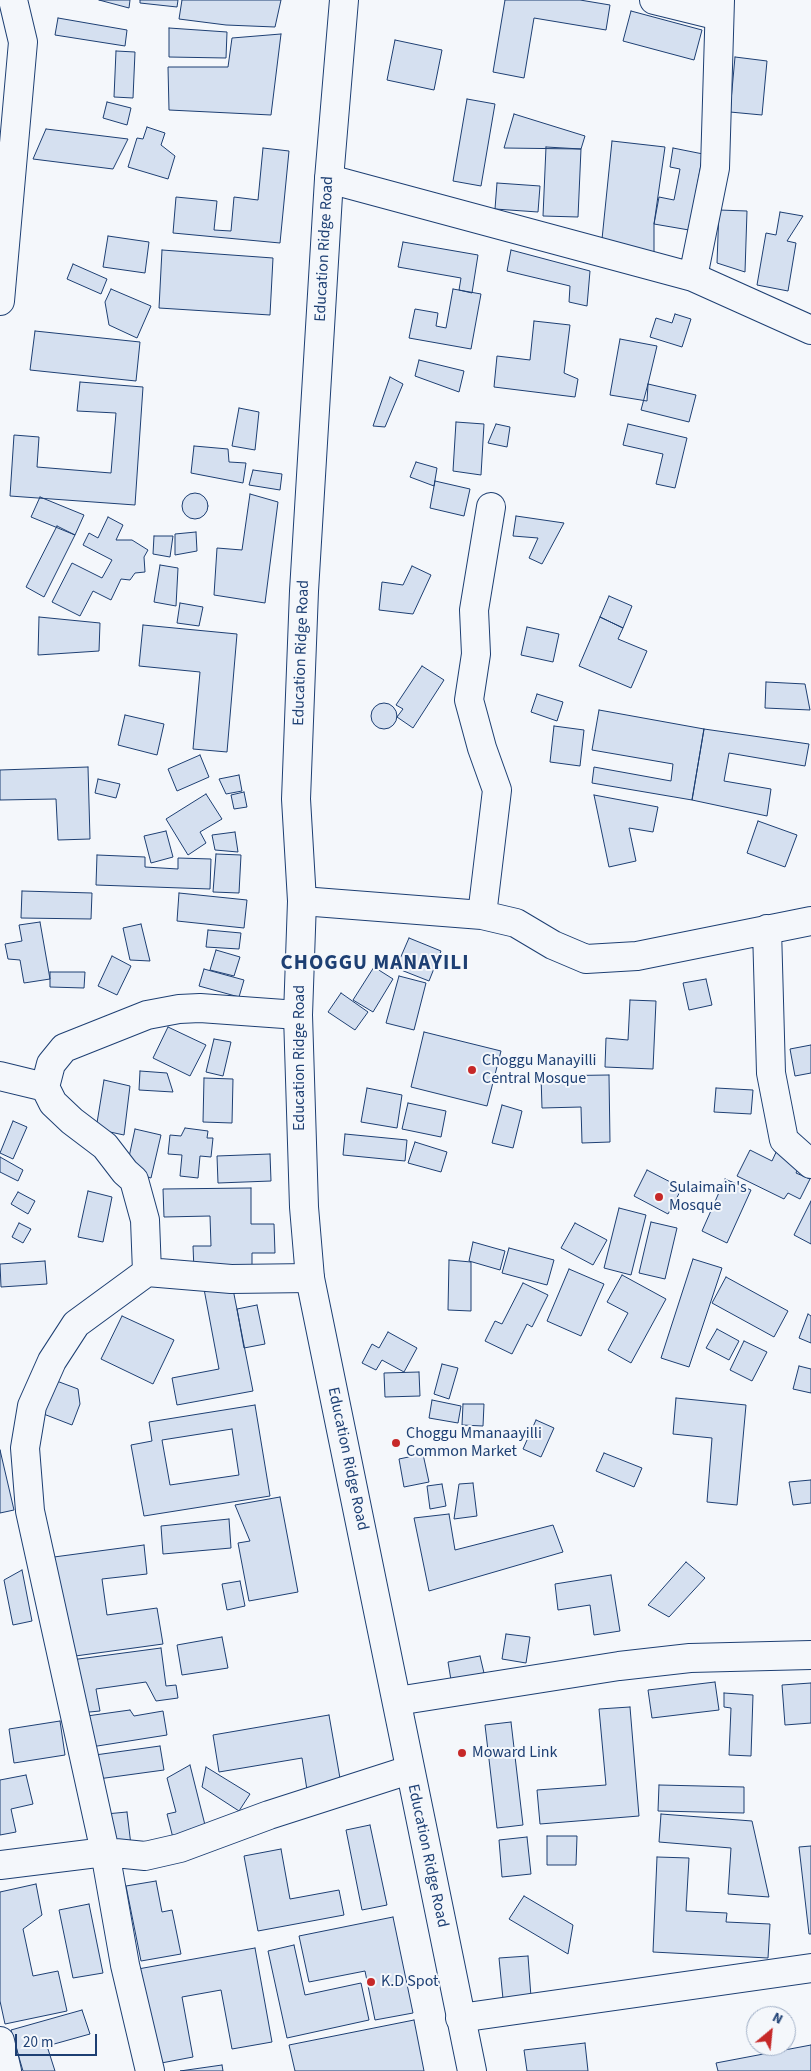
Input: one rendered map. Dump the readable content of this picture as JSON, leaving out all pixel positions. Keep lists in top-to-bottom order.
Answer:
{
  "streets": {
    "street": ["Education Ridge Road"]
  },
  "districts": ["CHOGGU MANAYILI"],
  "places": [
    "Choggu Manayilli Central Mosque",
    "Sulaimain's Mosque",
    "Choggu Mmanaayilli Common Market",
    "Moward Link",
    "K.D Spot"
  ],
  "scale_bar": "20 m",
  "north": "top right"
}
